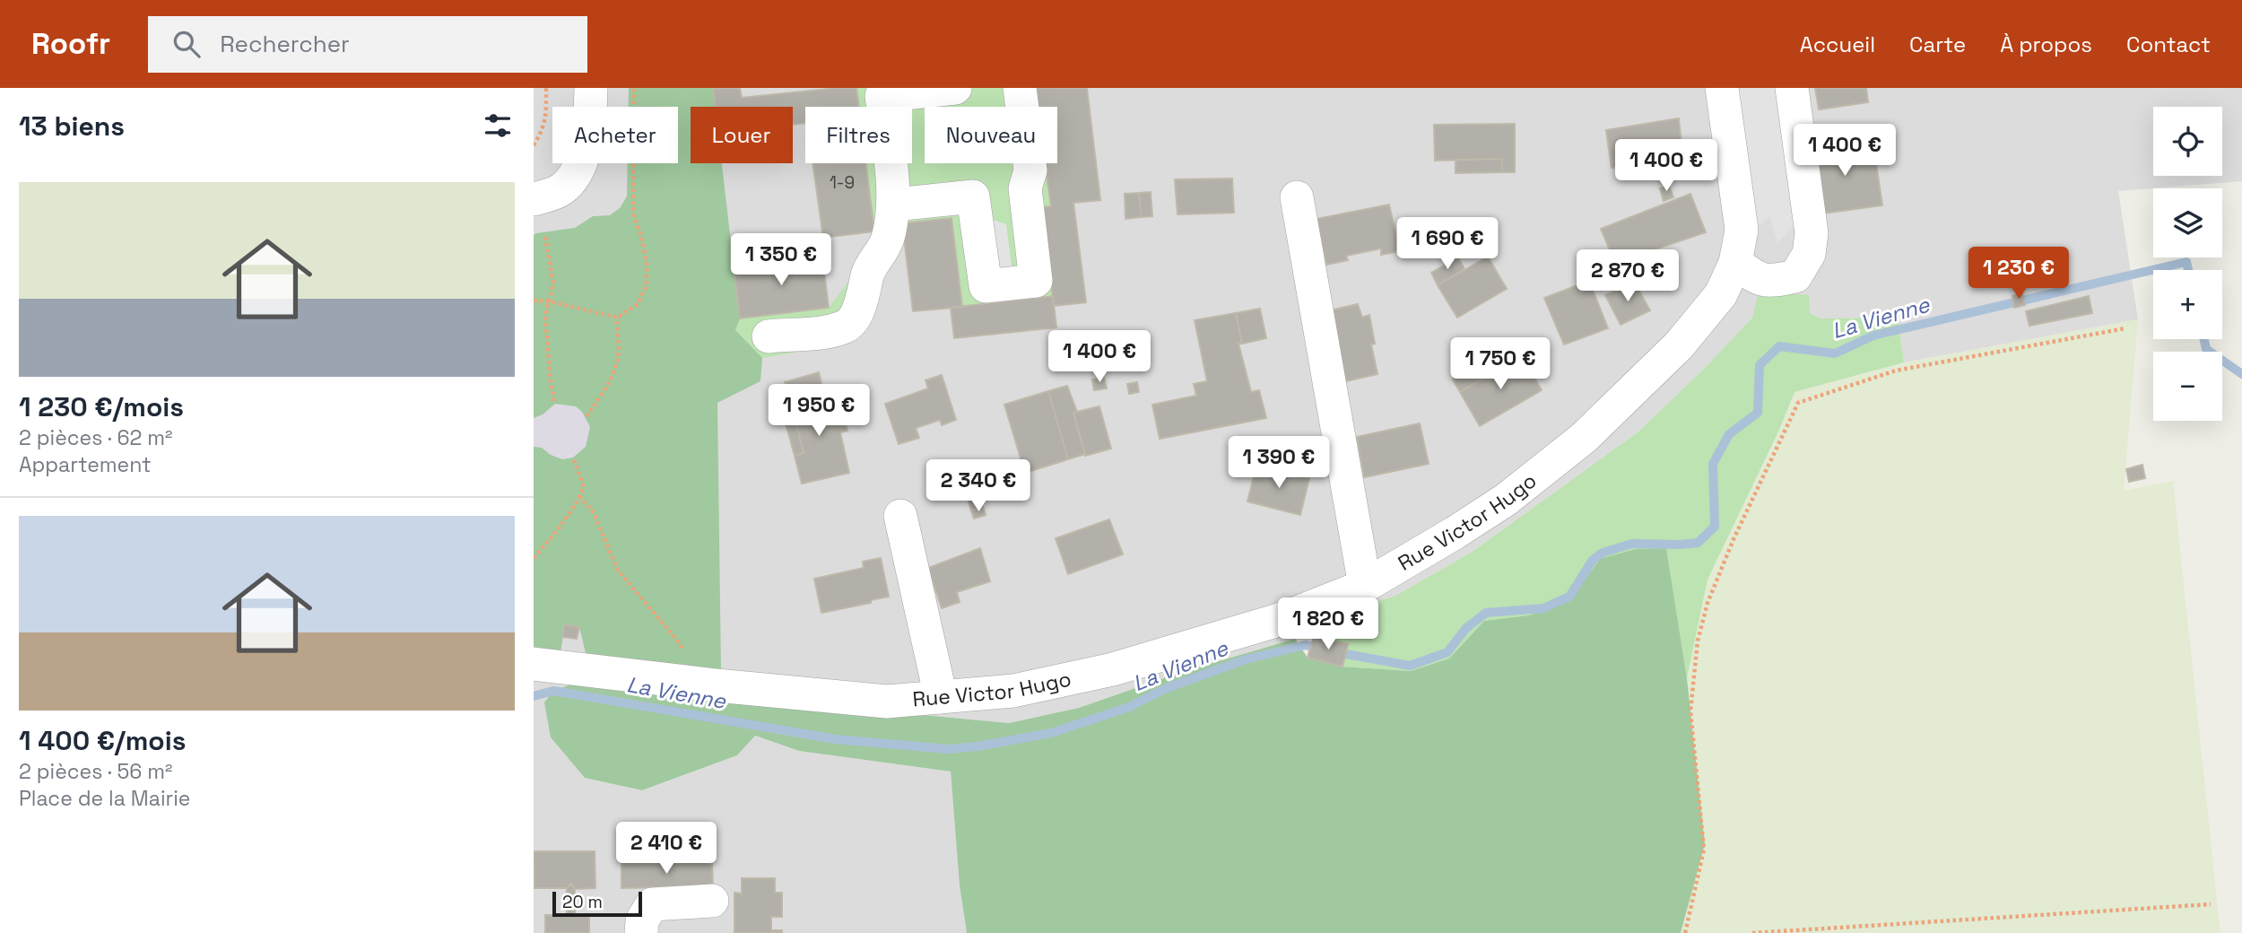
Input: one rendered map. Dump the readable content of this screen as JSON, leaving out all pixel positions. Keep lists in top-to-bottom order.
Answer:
{
  "streets": {
    "street": ["Rue Victor Hugo"]
  },
  "water": ["La Vienne"],
  "house_numbers": ["1-9"],
  "scale_bar": "20 m",
  "page": {
    "header": "Roofr",
    "search": "Rechercher",
    "nav": [
      "Accueil",
      "Carte",
      "À propos",
      "Contact"
    ],
    "heading": "13 biens",
    "map_buttons": ["+", "−"],
    "chip": [
      "Acheter",
      "Louer",
      "Filtres",
      "Nouveau"
    ],
    "price": [
      "1 400 €",
      "1 400 €",
      "1 690 €",
      "1 350 €",
      "1 230 €",
      "2 870 €",
      "1 400 €",
      "1 750 €",
      "1 950 €",
      "1 390 €",
      "2 340 €",
      "1 820 €",
      "2 410 €"
    ],
    "list": [
      {
        "name": "1 230 €/mois",
        "note": "2 pièces · 62 m² · Appartement"
      },
      {
        "name": "1 400 €/mois",
        "note": "2 pièces · 56 m² · Place de la Mairie"
      }
    ],
    "scale": "20 m"
  }
}
